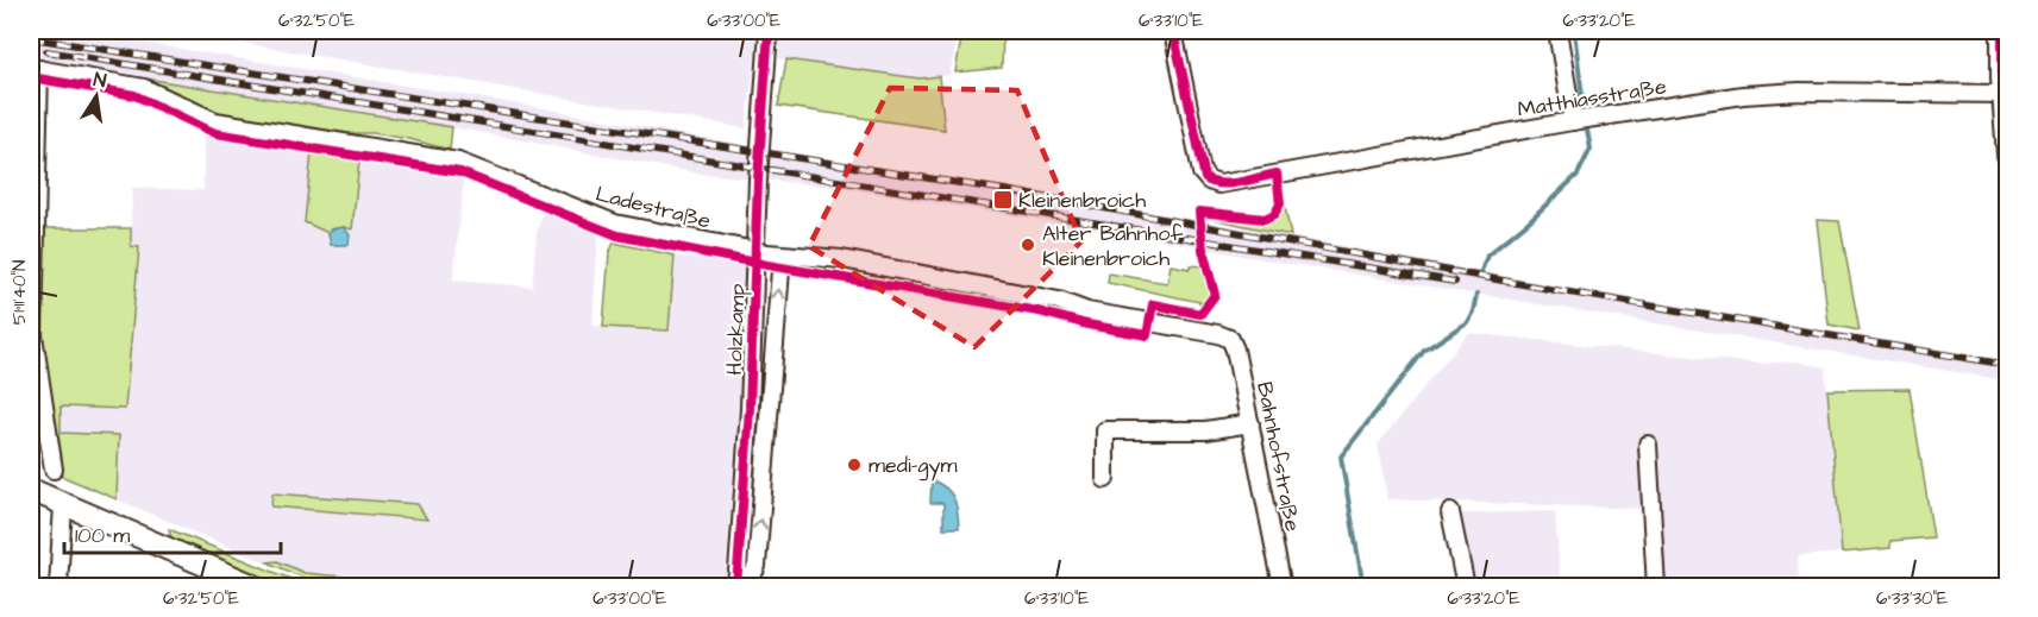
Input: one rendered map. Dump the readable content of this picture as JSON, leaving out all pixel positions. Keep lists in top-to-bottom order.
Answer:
{
  "streets": {
    "street": [
      "Matthiasstraße",
      "Ladestraße",
      "Holzkamp",
      "Bahnhofstraße"
    ]
  },
  "crossings": [
    ["Ladestraße", "Holzkamp"],
    ["Ladestraße", "Bahnhofstraße"]
  ],
  "places": {
    "transit": ["Kleinenbroich"],
    "other": ["Alter Bahnhof Kleinenbroich", "medi-gym"]
  },
  "scale_bar": "100 m",
  "north": "top",
  "coordinates": [
    "6°32'50\"E",
    "6°33'00\"E",
    "6°33'10\"E",
    "6°33'20\"E",
    "51°11'40\"N",
    "6°33'30\"E"
  ]
}
